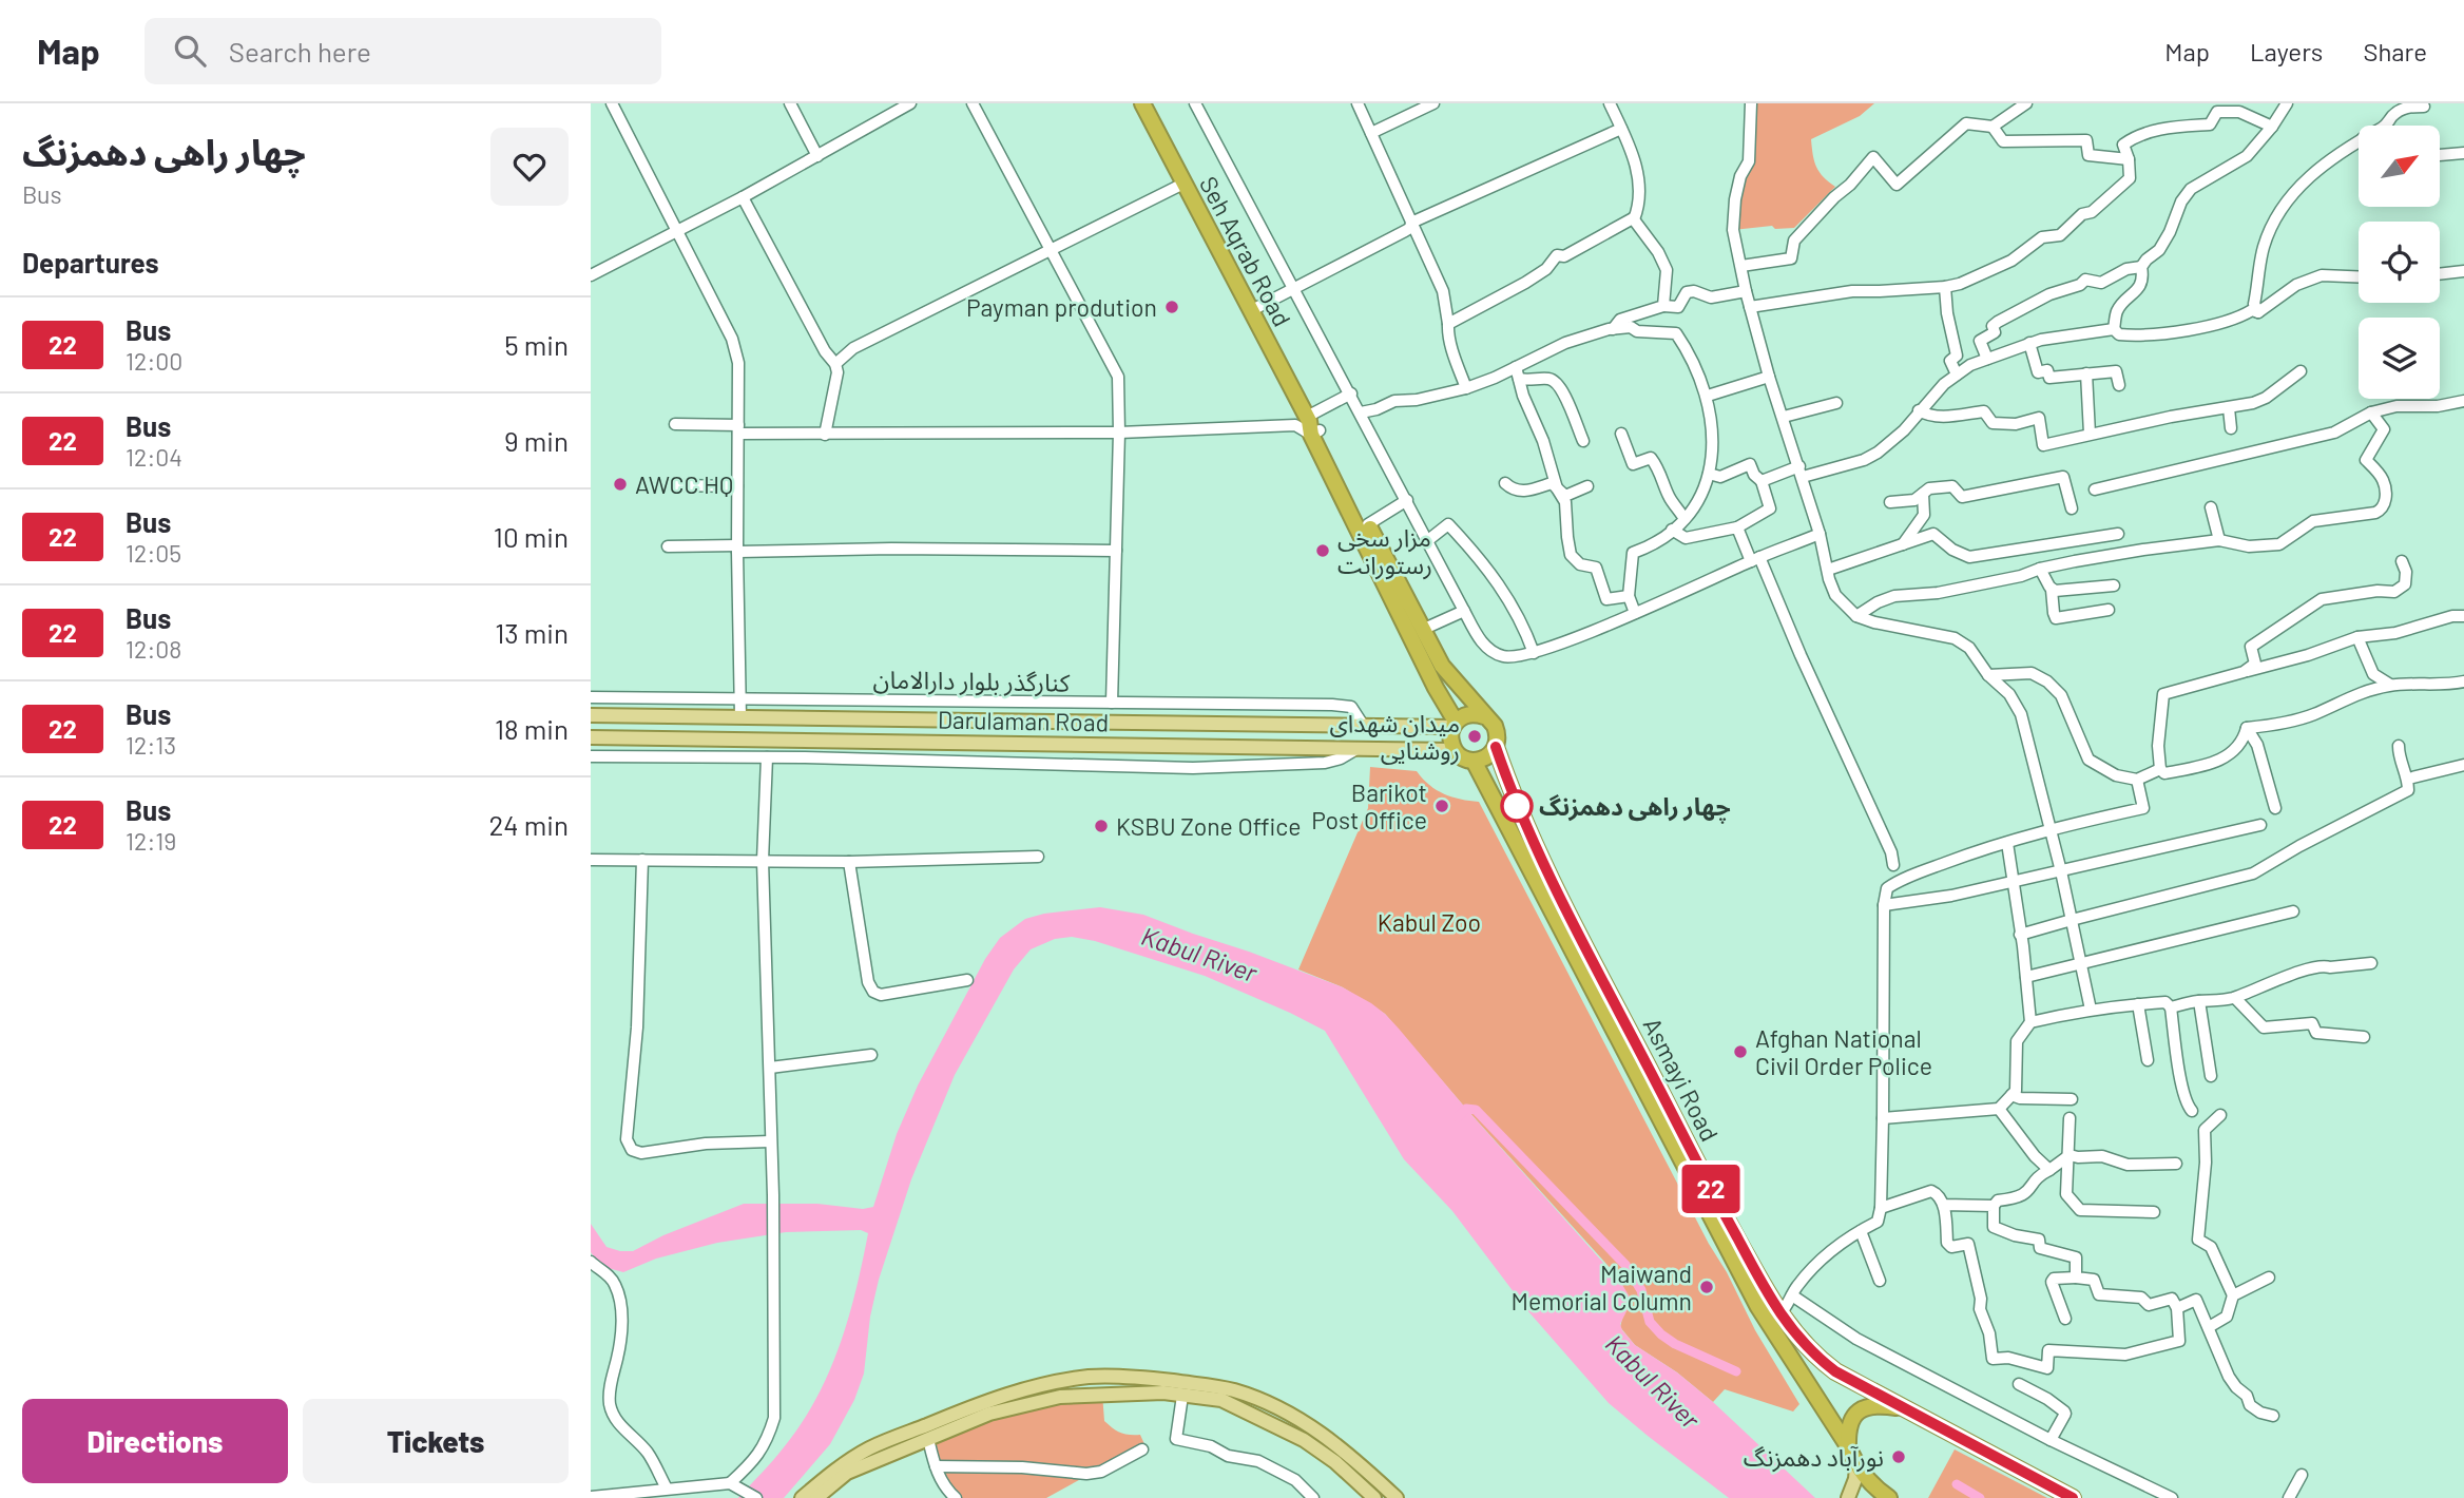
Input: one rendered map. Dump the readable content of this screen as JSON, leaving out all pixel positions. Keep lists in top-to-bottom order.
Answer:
{
  "streets": {
    "highway": ["Seh Aqrab Road", "Asmayi Road"],
    "main road": ["Darulaman Road"],
    "street": ["کنارگذر بلوار دارالامان"]
  },
  "crossings": [
    ["Seh Aqrab Road", "Darulaman Road"],
    ["Seh Aqrab Road", "Asmayi Road"],
    ["کنارگذر بلوار دارالامان", "Darulaman Road"],
    ["Darulaman Road", "Asmayi Road"]
  ],
  "water": ["Kabul River"],
  "parks": ["Kabul Zoo"],
  "places": [
    "Payman prodution",
    "AWCC HQ",
    "مزار سخی رستورانت",
    "میدان شهدای روشنایی",
    "Barikot Post Office",
    "چهار راهی دهمزنگ",
    "KSBU Zone Office",
    "Afghan National Civil Order Police",
    "Maiwand Memorial Column",
    "نورآباد دهمزنگ"
  ],
  "lines": ["bus line 22"],
  "north": "top right",
  "page": {
    "header": "Map",
    "search": "Search here",
    "nav": ["Map", "Layers", "Share"],
    "heading": [
      ["چهار راهی دهمزنگ", "Bus"],
      "Departures"
    ],
    "on_map": "22",
    "list": [
      {
        "mark": "22",
        "name": "Bus",
        "note": "12:00",
        "value": "5 min"
      },
      {
        "mark": "22",
        "name": "Bus",
        "note": "12:04",
        "value": "9 min"
      },
      {
        "mark": "22",
        "name": "Bus",
        "note": "12:05",
        "value": "10 min"
      },
      {
        "mark": "22",
        "name": "Bus",
        "note": "12:08",
        "value": "13 min"
      },
      {
        "mark": "22",
        "name": "Bus",
        "note": "12:13",
        "value": "18 min"
      },
      {
        "mark": "22",
        "name": "Bus",
        "note": "12:19",
        "value": "24 min"
      }
    ],
    "buttons": ["Directions", "Tickets"]
  }
}
